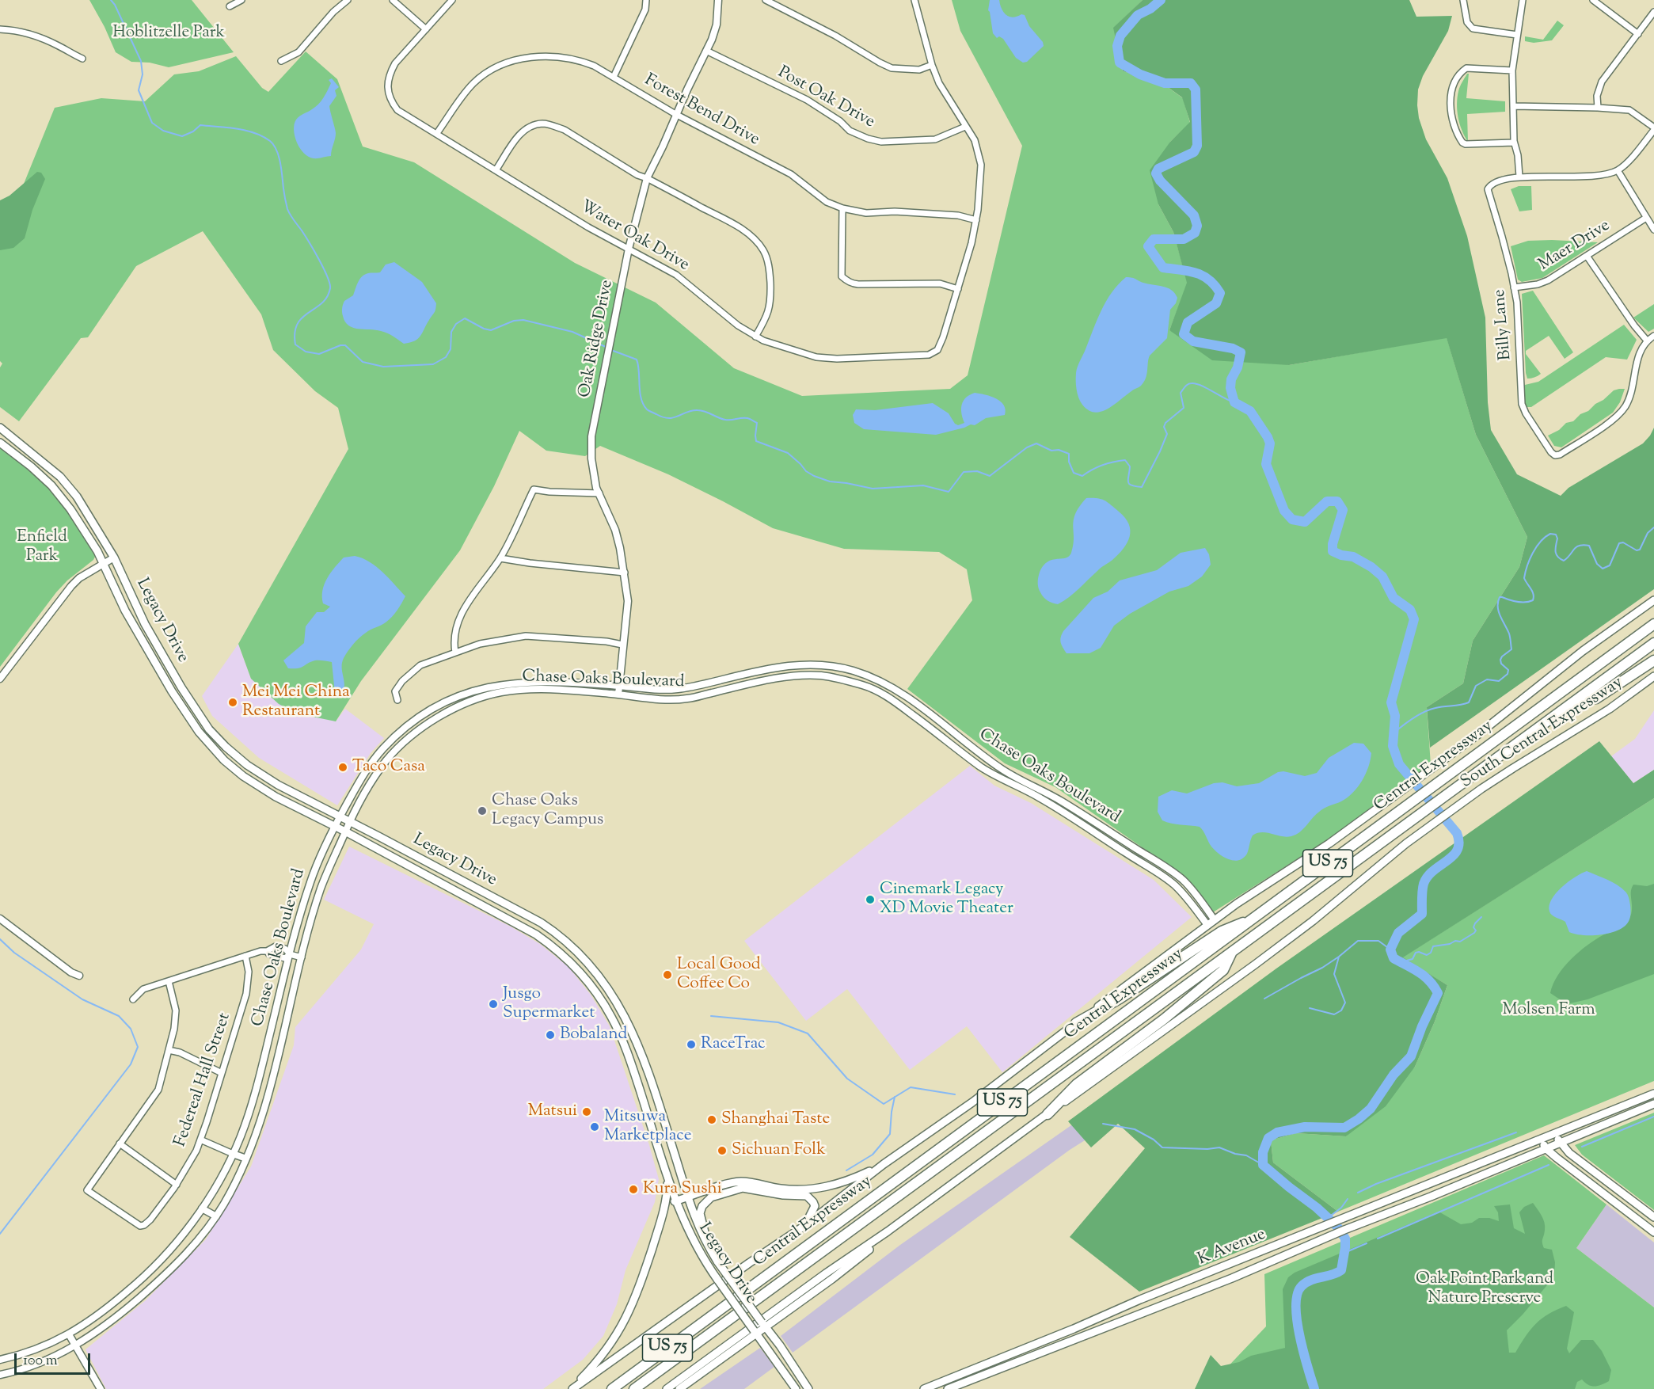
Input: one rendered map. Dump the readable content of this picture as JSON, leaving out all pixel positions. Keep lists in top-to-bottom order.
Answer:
{
  "streets": {
    "highway": ["Central Expressway", "US 75"],
    "main road": ["Legacy Drive", "South Central Expressway", "K Avenue"],
    "street": [
      "Post Oak Drive",
      "Forest Bend Drive",
      "Water Oak Drive",
      "Maer Drive",
      "Billy Lane",
      "Oak Ridge Drive",
      "Chase Oaks Boulevard",
      "Federeal Hall Street"
    ]
  },
  "crossings": [
    ["Post Oak Drive", "Oak Ridge Drive"],
    ["Forest Bend Drive", "Water Oak Drive"],
    ["Forest Bend Drive", "Oak Ridge Drive"],
    ["Water Oak Drive", "Oak Ridge Drive"],
    ["Maer Drive", "Billy Lane"],
    ["Oak Ridge Drive", "Chase Oaks Boulevard"],
    ["Legacy Drive", "Chase Oaks Boulevard"],
    ["Chase Oaks Boulevard", "Central Expressway"],
    ["South Central Expressway", "Central Expressway"]
  ],
  "parks": [
    "Hoblitzelle Park",
    "Enfield Park",
    "Molsen Farm",
    "Oak Point Park and Nature Preserve"
  ],
  "places": [
    "Mei Mei China Restaurant",
    "Taco Casa",
    "Chase Oaks Legacy Campus",
    "Cinemark Legacy XD Movie Theater",
    "Local Good Coffee Co",
    "Jusgo Supermarket",
    "Bobaland",
    "RaceTrac",
    "Matsui",
    "Shanghai Taste",
    "Mitsuwa Marketplace",
    "Sichuan Folk",
    "Kura Sushi"
  ],
  "scale_bar": "100 m"
}
